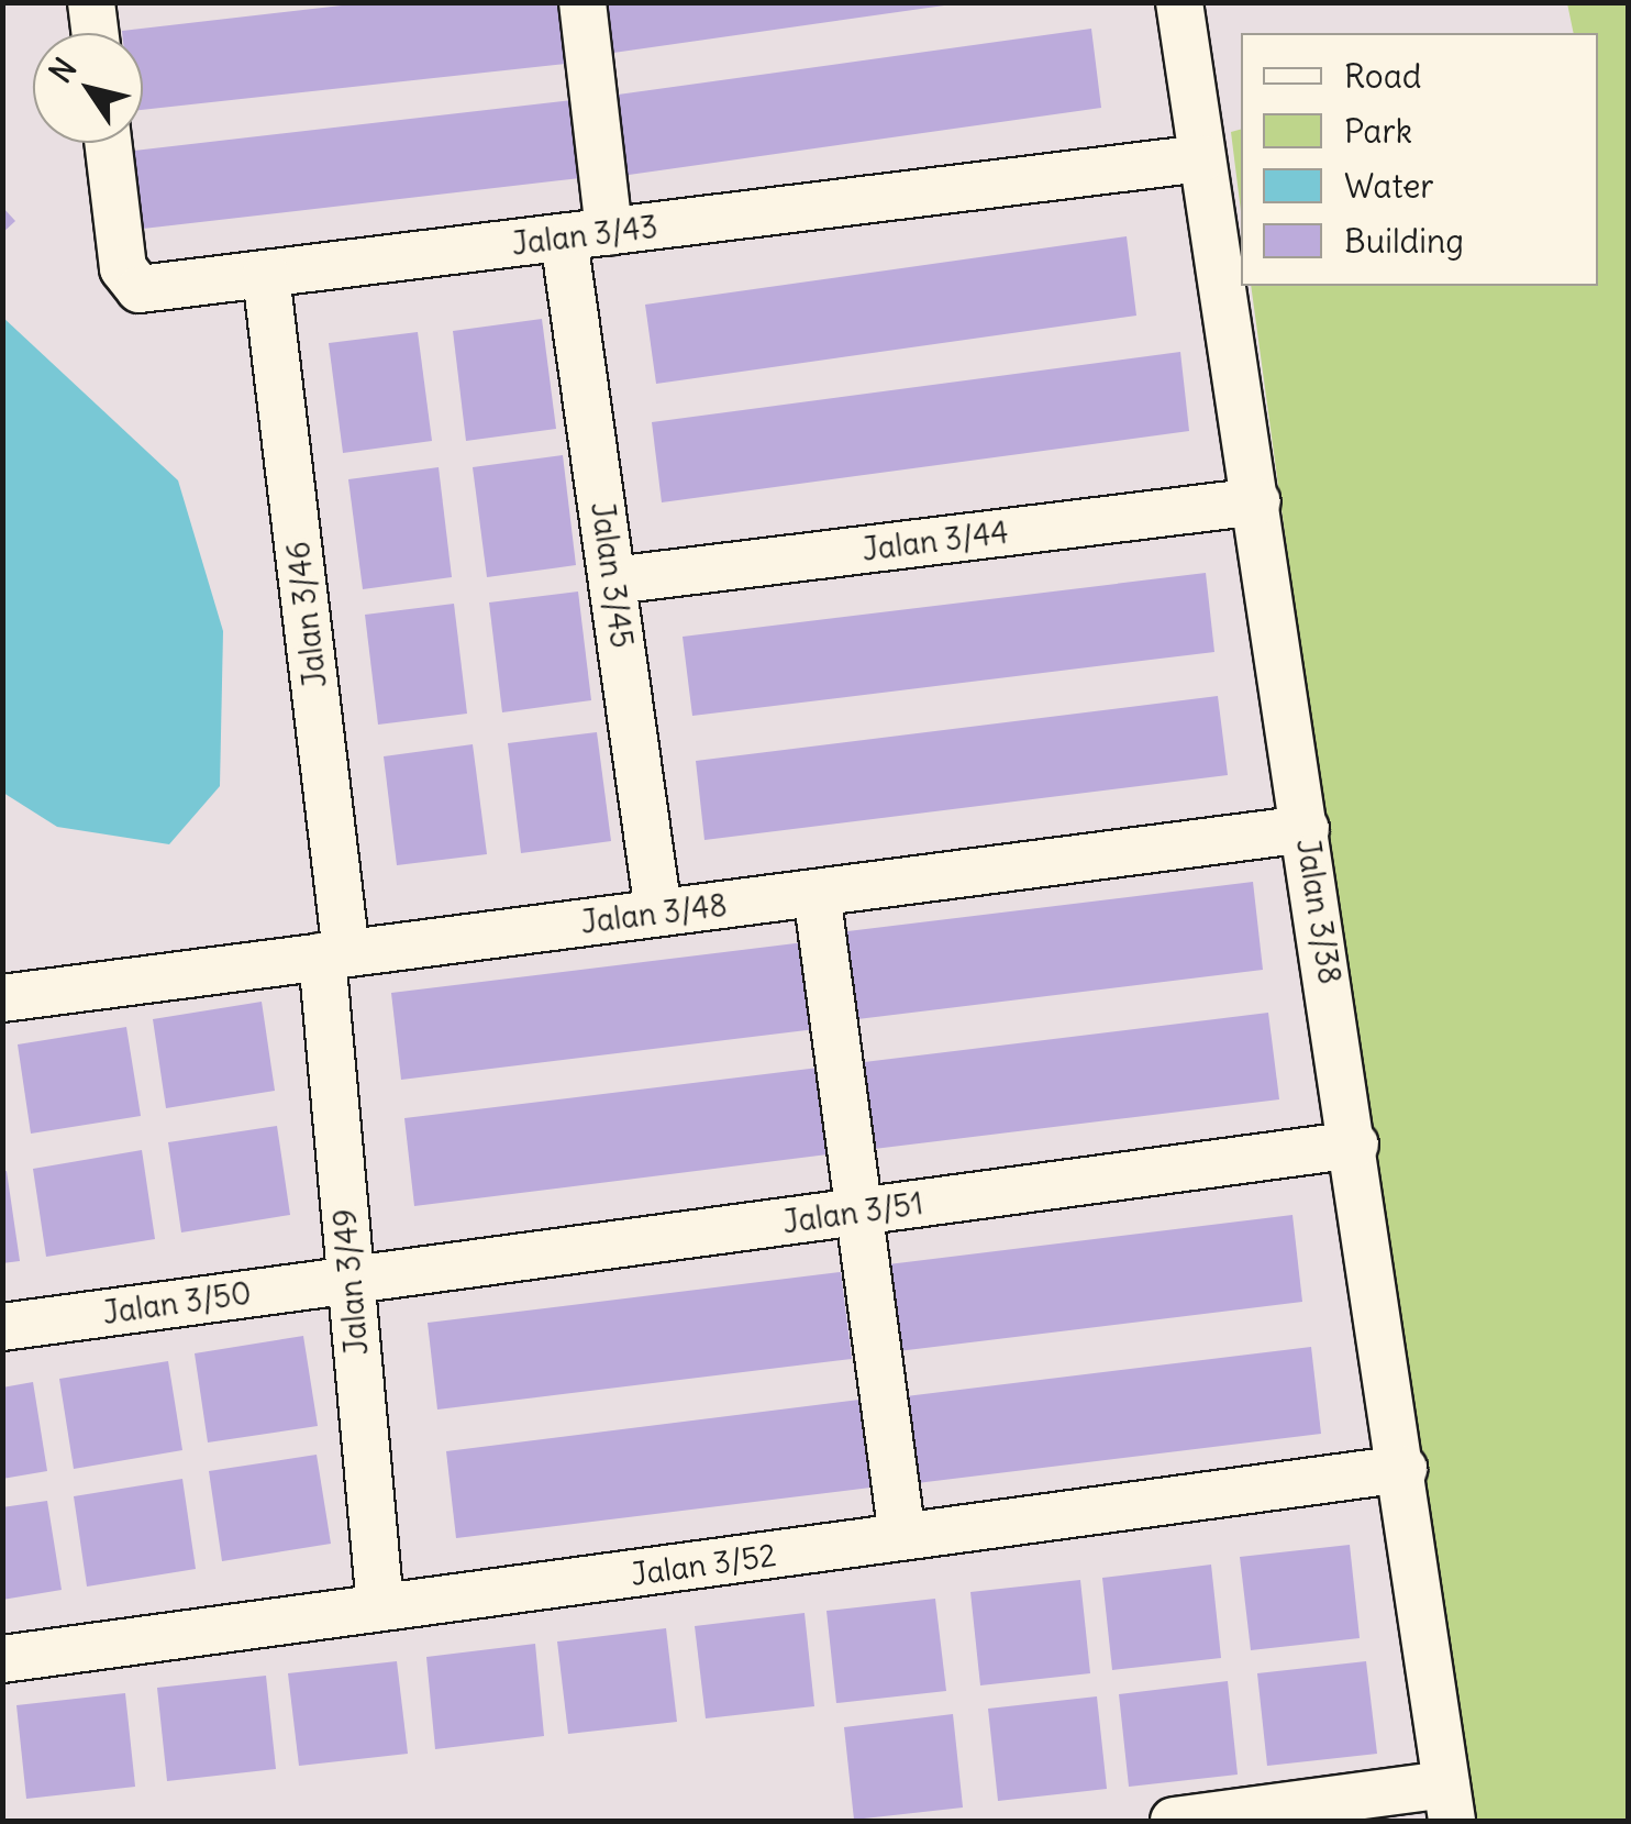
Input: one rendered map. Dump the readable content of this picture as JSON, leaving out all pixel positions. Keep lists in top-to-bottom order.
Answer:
{
  "streets": {
    "street": [
      "Jalan 3/43",
      "Jalan 3/44",
      "Jalan 3/45",
      "Jalan 3/46",
      "Jalan 3/38",
      "Jalan 3/48",
      "Jalan 3/51",
      "Jalan 3/49",
      "Jalan 3/50",
      "Jalan 3/52"
    ]
  },
  "crossings": [
    ["Jalan 3/43", "Jalan 3/45"],
    ["Jalan 3/43", "Jalan 3/46"],
    ["Jalan 3/43", "Jalan 3/38"],
    ["Jalan 3/44", "Jalan 3/45"],
    ["Jalan 3/44", "Jalan 3/38"],
    ["Jalan 3/45", "Jalan 3/48"],
    ["Jalan 3/46", "Jalan 3/48"],
    ["Jalan 3/46", "Jalan 3/49"],
    ["Jalan 3/38", "Jalan 3/48"],
    ["Jalan 3/38", "Jalan 3/51"],
    ["Jalan 3/38", "Jalan 3/52"],
    ["Jalan 3/48", "Jalan 3/49"],
    ["Jalan 3/51", "Jalan 3/49"],
    ["Jalan 3/51", "Jalan 3/50"],
    ["Jalan 3/49", "Jalan 3/50"],
    ["Jalan 3/49", "Jalan 3/52"]
  ],
  "legend": [
    "Road",
    "Park",
    "Water",
    "Building"
  ],
  "north": "top left"
}
